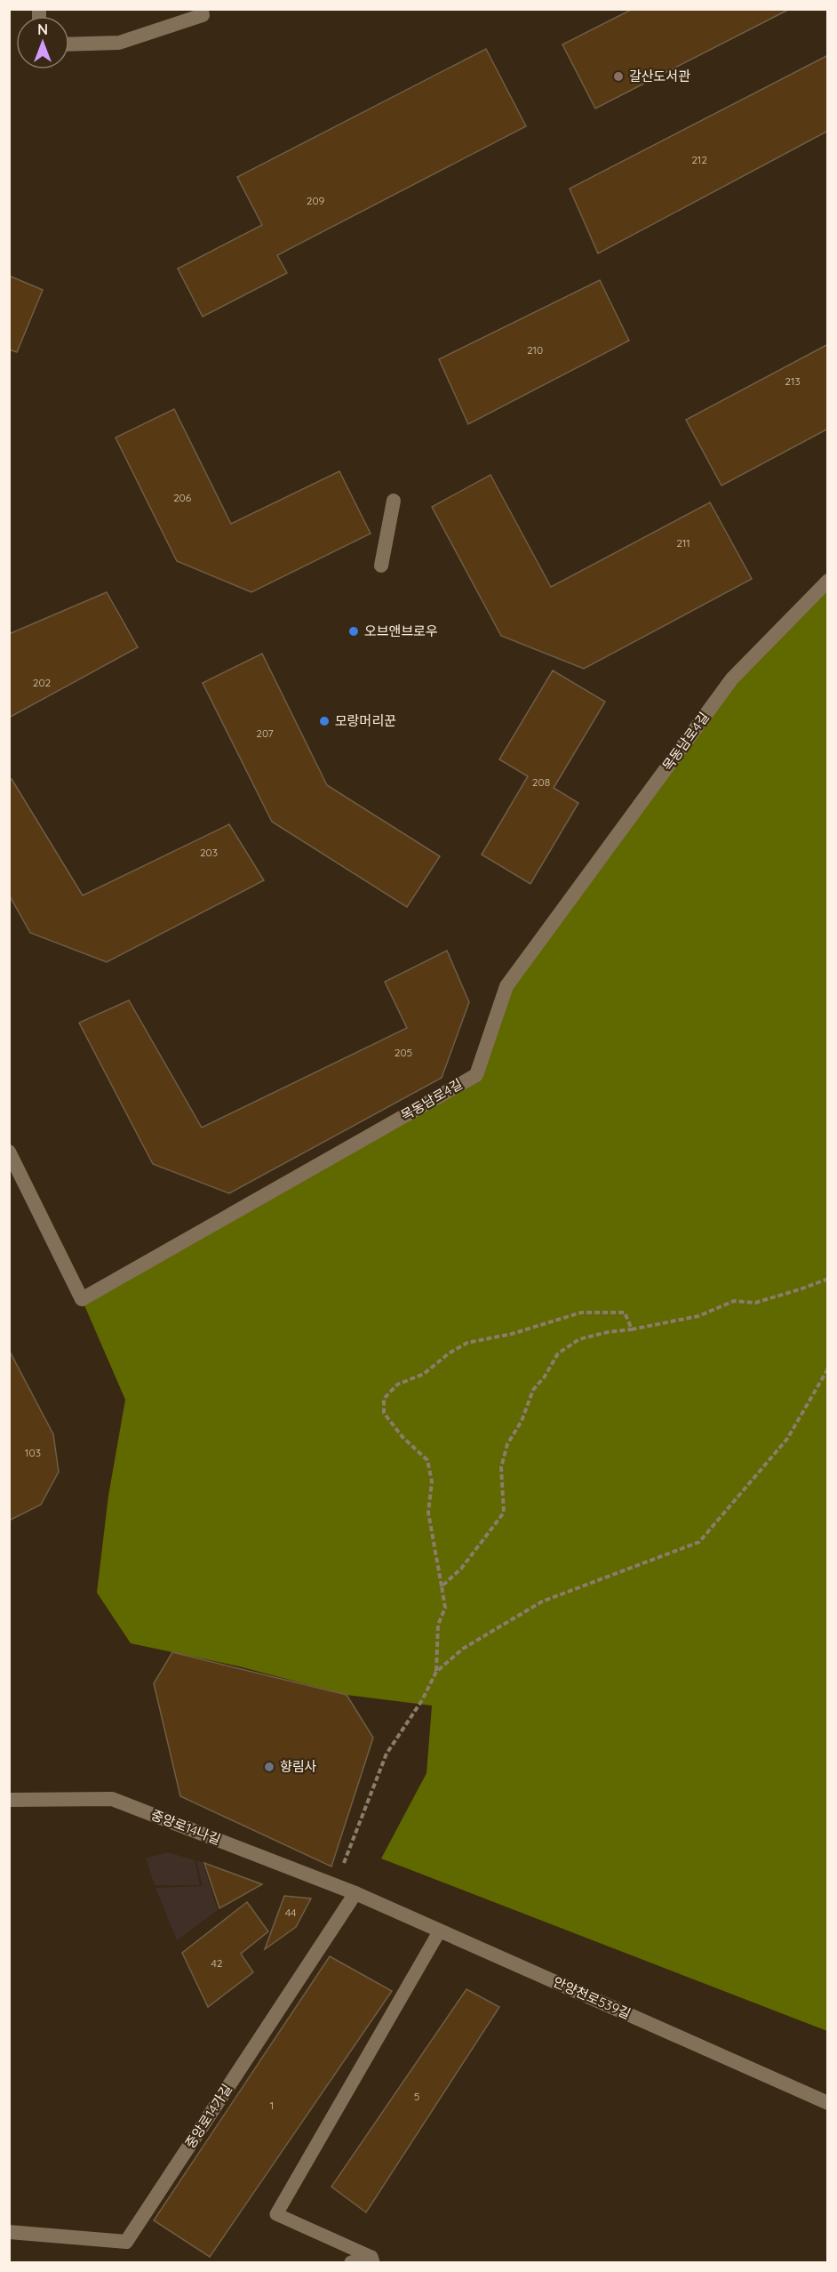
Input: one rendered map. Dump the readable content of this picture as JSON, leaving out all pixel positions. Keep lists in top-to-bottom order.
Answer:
{
  "streets": {
    "street": [
      "목동남로4길",
      "중앙로14나길",
      "안양천로539길",
      "중앙로14가길"
    ]
  },
  "crossings": [
    ["중앙로14나길", "안양천로539길"],
    ["중앙로14나길", "중앙로14가길"],
    ["안양천로539길", "중앙로14가길"]
  ],
  "places": [
    "갈산도서관",
    "오브앤브로우",
    "모랑머리꾼",
    "향림사"
  ],
  "house_numbers": [
    "212",
    "209",
    "210",
    "213",
    "206",
    "211",
    "202",
    "207",
    "208",
    "203",
    "205",
    "103",
    "44",
    "42",
    "5",
    "1"
  ],
  "north": "top"
}
